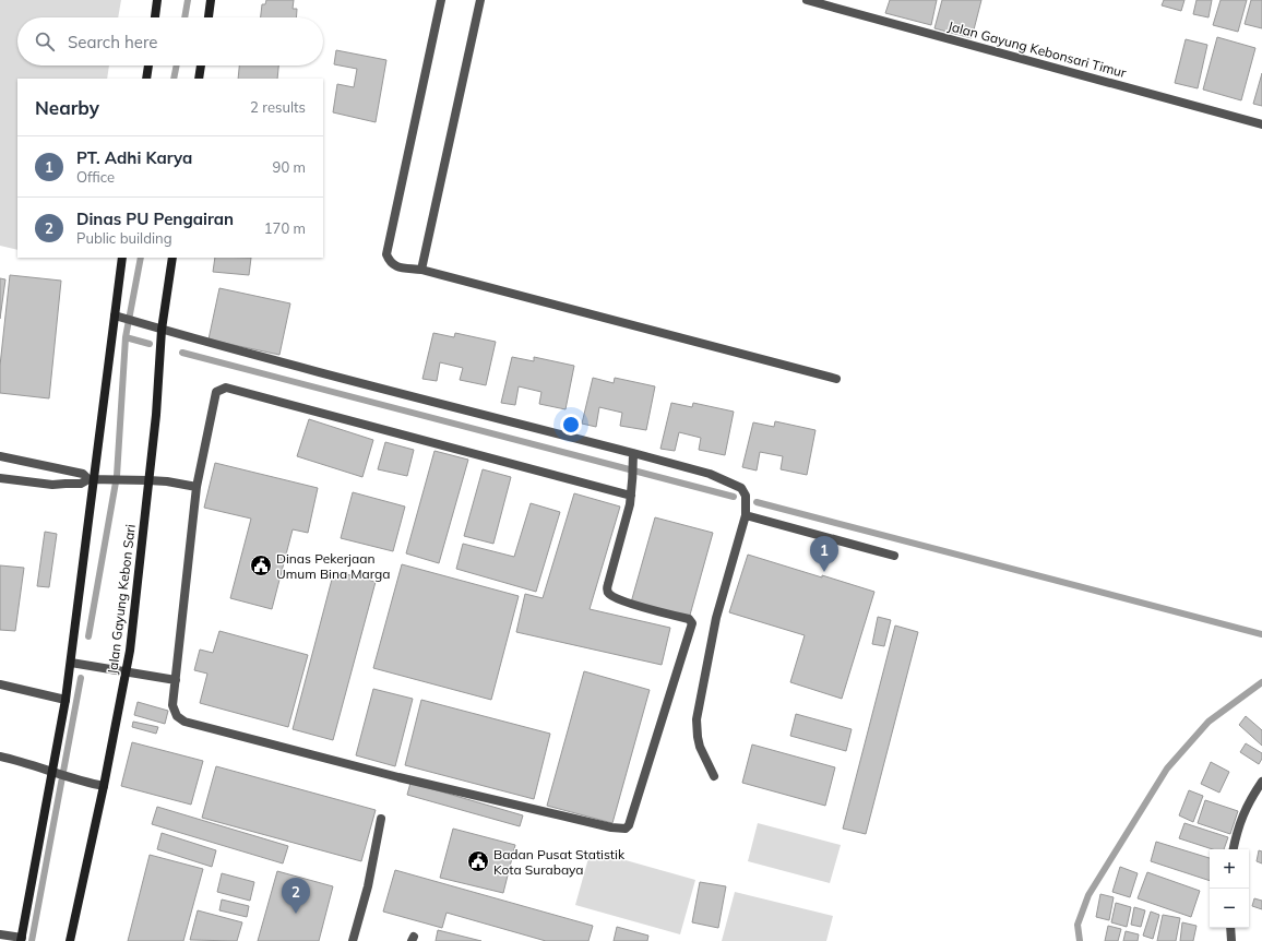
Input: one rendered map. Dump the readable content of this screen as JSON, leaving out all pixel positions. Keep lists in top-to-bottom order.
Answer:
{
  "streets": {
    "main road": ["Jalan Gayung Kebon Sari"],
    "street": ["Jalan Gayung Kebonsari Timur"]
  },
  "places": {
    "public building": ["Dinas Pekerjaan Umum Bina Marga", "Badan Pusat Statistik Kota Surabaya"]
  },
  "page": {
    "search": "Search here",
    "heading": ["Nearby", "2 results"],
    "list": [
      {
        "mark": "1",
        "name": "PT. Adhi Karya",
        "note": "Office",
        "value": "90 m"
      },
      {
        "mark": "2",
        "name": "Dinas PU Pengairan",
        "note": "Public building",
        "value": "170 m"
      }
    ],
    "pins": ["1", "2"],
    "map_buttons": ["+", "−"]
  }
}
